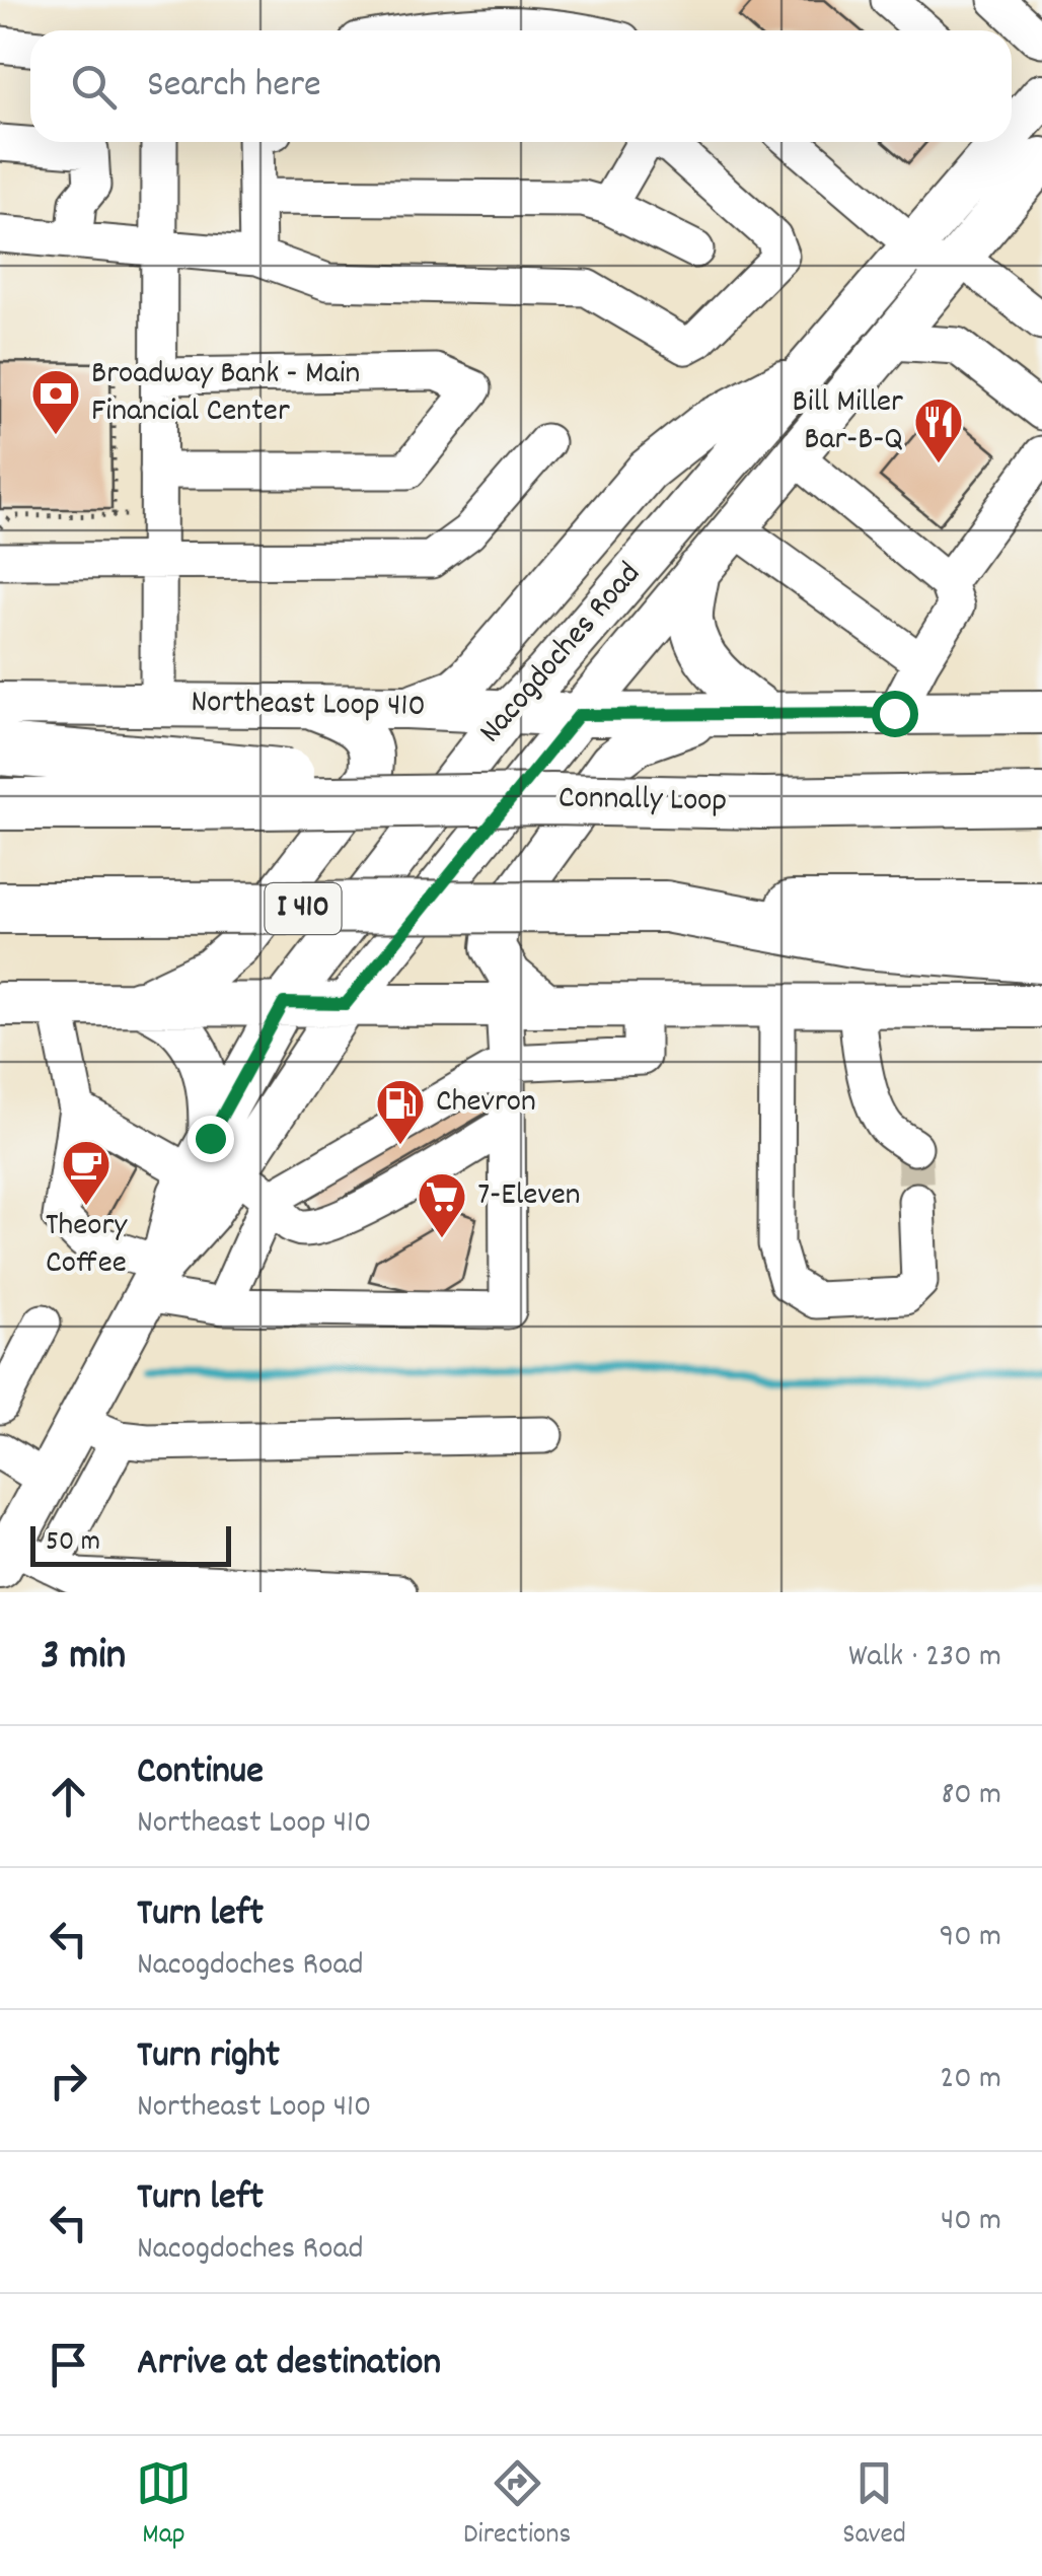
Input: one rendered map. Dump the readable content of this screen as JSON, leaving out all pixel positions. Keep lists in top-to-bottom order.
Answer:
{
  "streets": {
    "highway": ["Connally Loop", "I 410"],
    "main road": ["Nacogdoches Road", "Northeast Loop 410"]
  },
  "crossings": [
    ["Nacogdoches Road", "Northeast Loop 410"]
  ],
  "places": {
    "bank": ["Broadway Bank - Main Financial Center"],
    "restaurant": ["Bill Miller Bar-B-Q"],
    "fuel station": ["Chevron"],
    "cafe": ["Theory Coffee"],
    "supermarket": ["7-Eleven"]
  },
  "scale_bar": "50 m",
  "page": {
    "search": "Search here",
    "scale": "50 m",
    "heading": ["3 min", "Walk · 230 m"],
    "list": [
      ["Continue", "Northeast Loop 410", "80 m"],
      ["Turn left", "Nacogdoches Road", "90 m"],
      ["Turn right", "Northeast Loop 410", "20 m"],
      ["Turn left", "Nacogdoches Road", "40 m"],
      "Arrive at destination"
    ],
    "nav": ["Map", "Directions", "Saved"]
  }
}
